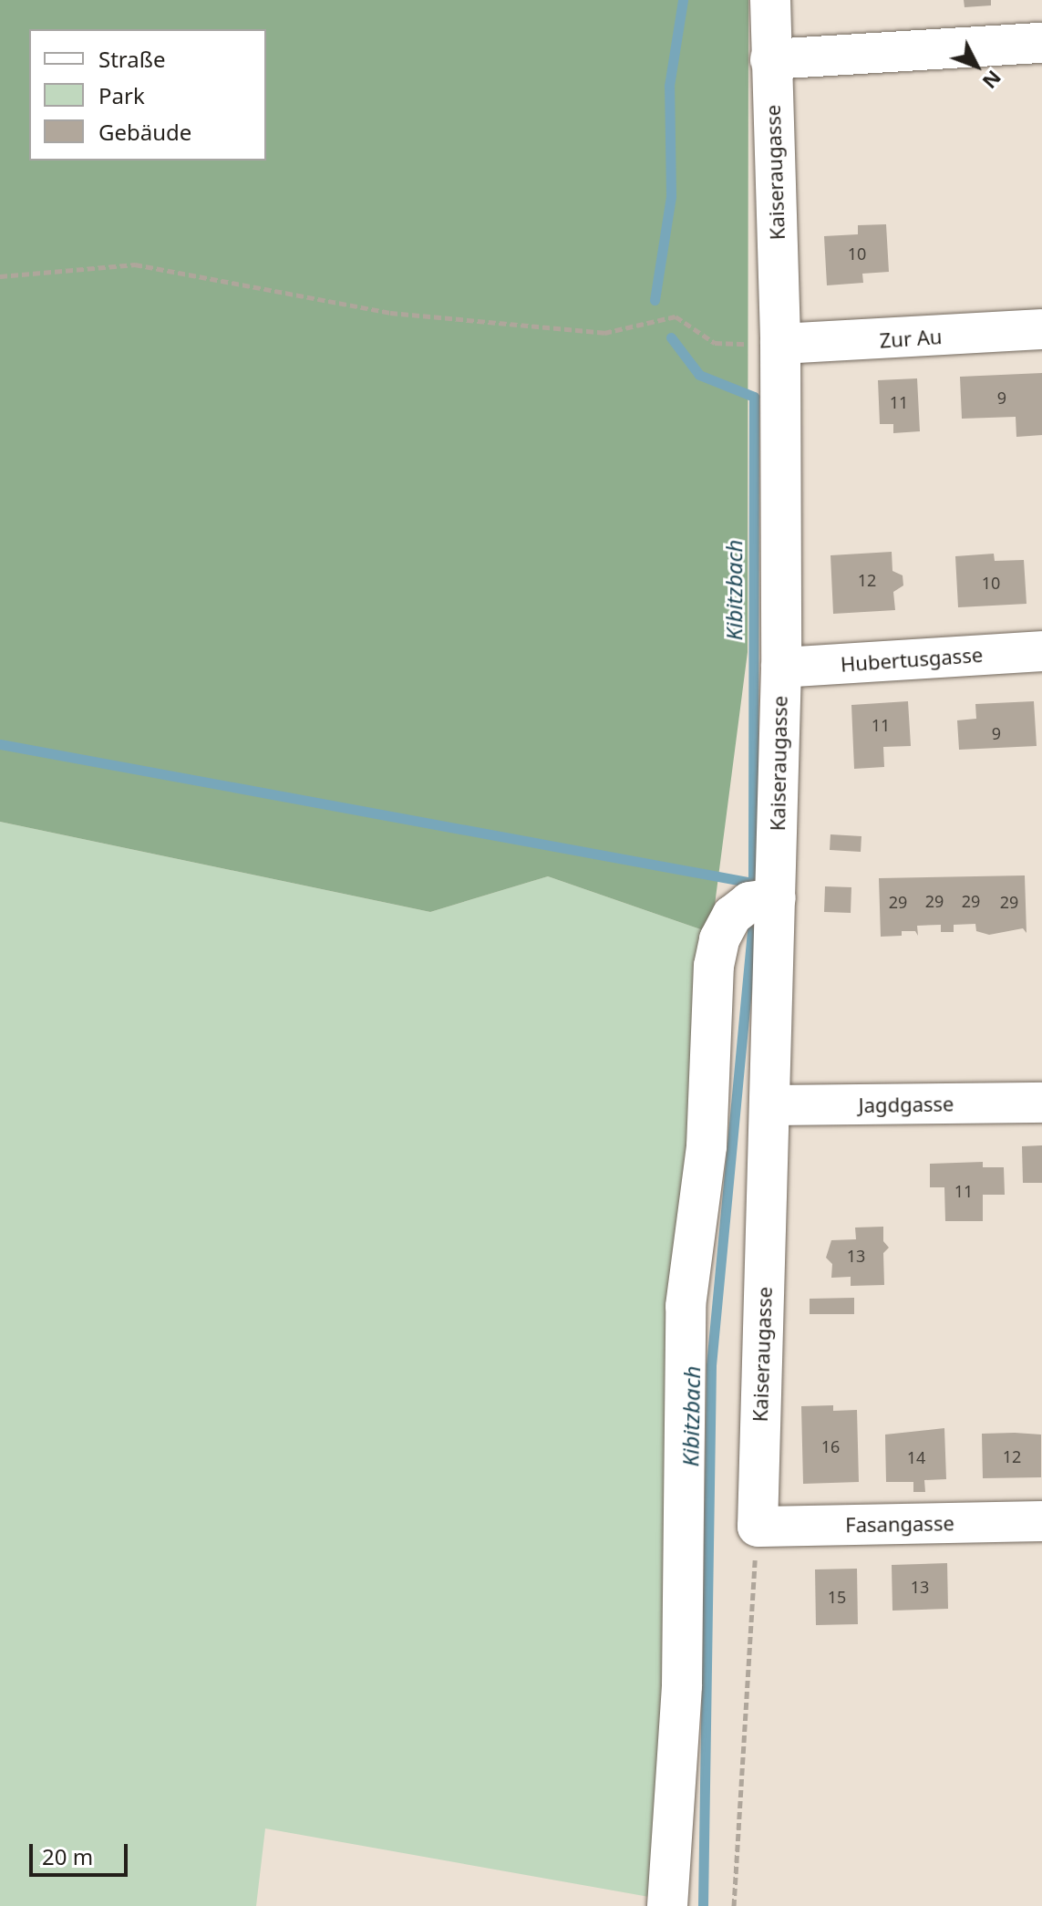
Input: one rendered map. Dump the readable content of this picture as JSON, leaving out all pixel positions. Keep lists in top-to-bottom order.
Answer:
{
  "streets": {
    "street": [
      "Kaiseraugasse",
      "Zur Au",
      "Hubertusgasse",
      "Jagdgasse",
      "Fasangasse"
    ]
  },
  "crossings": [
    ["Kaiseraugasse", "Zur Au"],
    ["Kaiseraugasse", "Hubertusgasse"],
    ["Kaiseraugasse", "Jagdgasse"],
    ["Kaiseraugasse", "Fasangasse"]
  ],
  "water": ["Kibitzbach"],
  "house_numbers": [
    "10",
    "9",
    "11",
    "12",
    "10",
    "11",
    "9",
    "29",
    "29",
    "29",
    "29",
    "11",
    "13",
    "16",
    "12",
    "14",
    "13",
    "15"
  ],
  "legend": ["Straße", "Park", "Gebäude"],
  "scale_bar": "20 m",
  "north": "bottom right"
}
